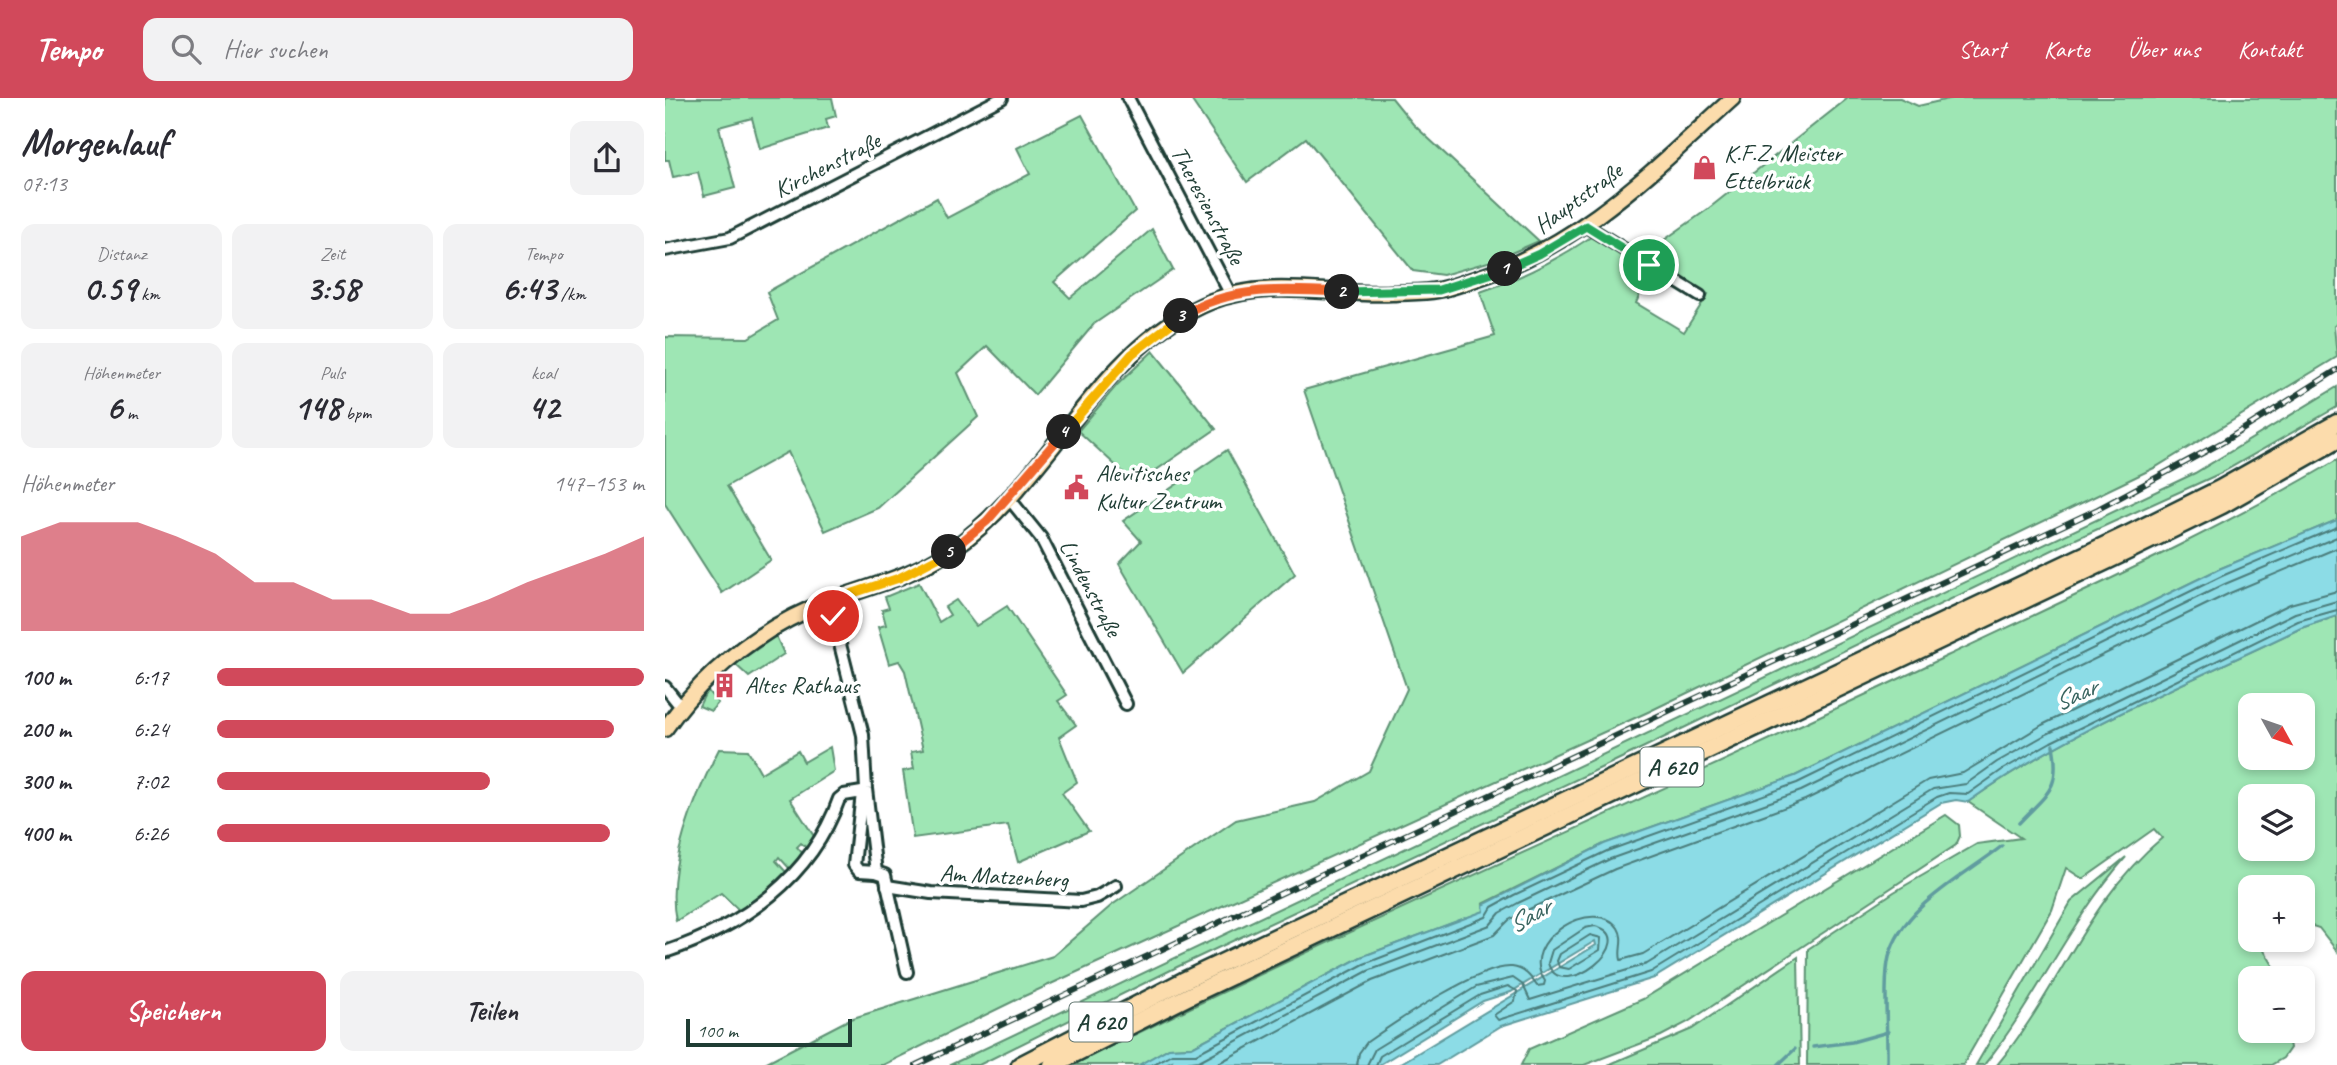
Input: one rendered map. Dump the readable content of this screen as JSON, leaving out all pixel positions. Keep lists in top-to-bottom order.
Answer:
{
  "streets": {
    "highway": ["A 620"],
    "main road": ["Hauptstraße"],
    "street": [
      "Kirchenstraße",
      "Theresienstraße",
      "Lindenstraße",
      "Am Matzenberg"
    ]
  },
  "crossings": [
    ["Hauptstraße", "Theresienstraße"],
    ["Hauptstraße", "Lindenstraße"]
  ],
  "water": ["Saar"],
  "places": {
    "shop": ["K.F.Z. Meister Ettelbrück"],
    "public building": ["Alevitisches Kultur Zentrum"],
    "building": ["Altes Rathaus"]
  },
  "scale_bar": "100 m",
  "north": "bottom right",
  "page": {
    "header": "Tempo",
    "search": "Hier suchen",
    "nav": [
      "Start",
      "Karte",
      "Über uns",
      "Kontakt"
    ],
    "heading": ["Morgenlauf", "07:13"],
    "stats": [
      ["Distanz", "0.59 km"],
      ["Zeit", "3:58"],
      ["Tempo", "6:43 /km"],
      ["Höhenmeter", "6 m"],
      ["Puls", "148 bpm"],
      ["kcal", "42"]
    ],
    "pins": [
      "1",
      "2",
      "3",
      "4",
      "5"
    ],
    "chart": ["Höhenmeter", "147–153 m"],
    "list": [
      {
        "name": "100 m",
        "note": "6:17"
      },
      {
        "name": "200 m",
        "note": "6:24"
      },
      {
        "name": "300 m",
        "note": "7:02"
      },
      {
        "name": "400 m",
        "note": "6:26"
      }
    ],
    "map_buttons": ["+", "−"],
    "buttons": ["Speichern", "Teilen"],
    "scale": "100 m"
  }
}
